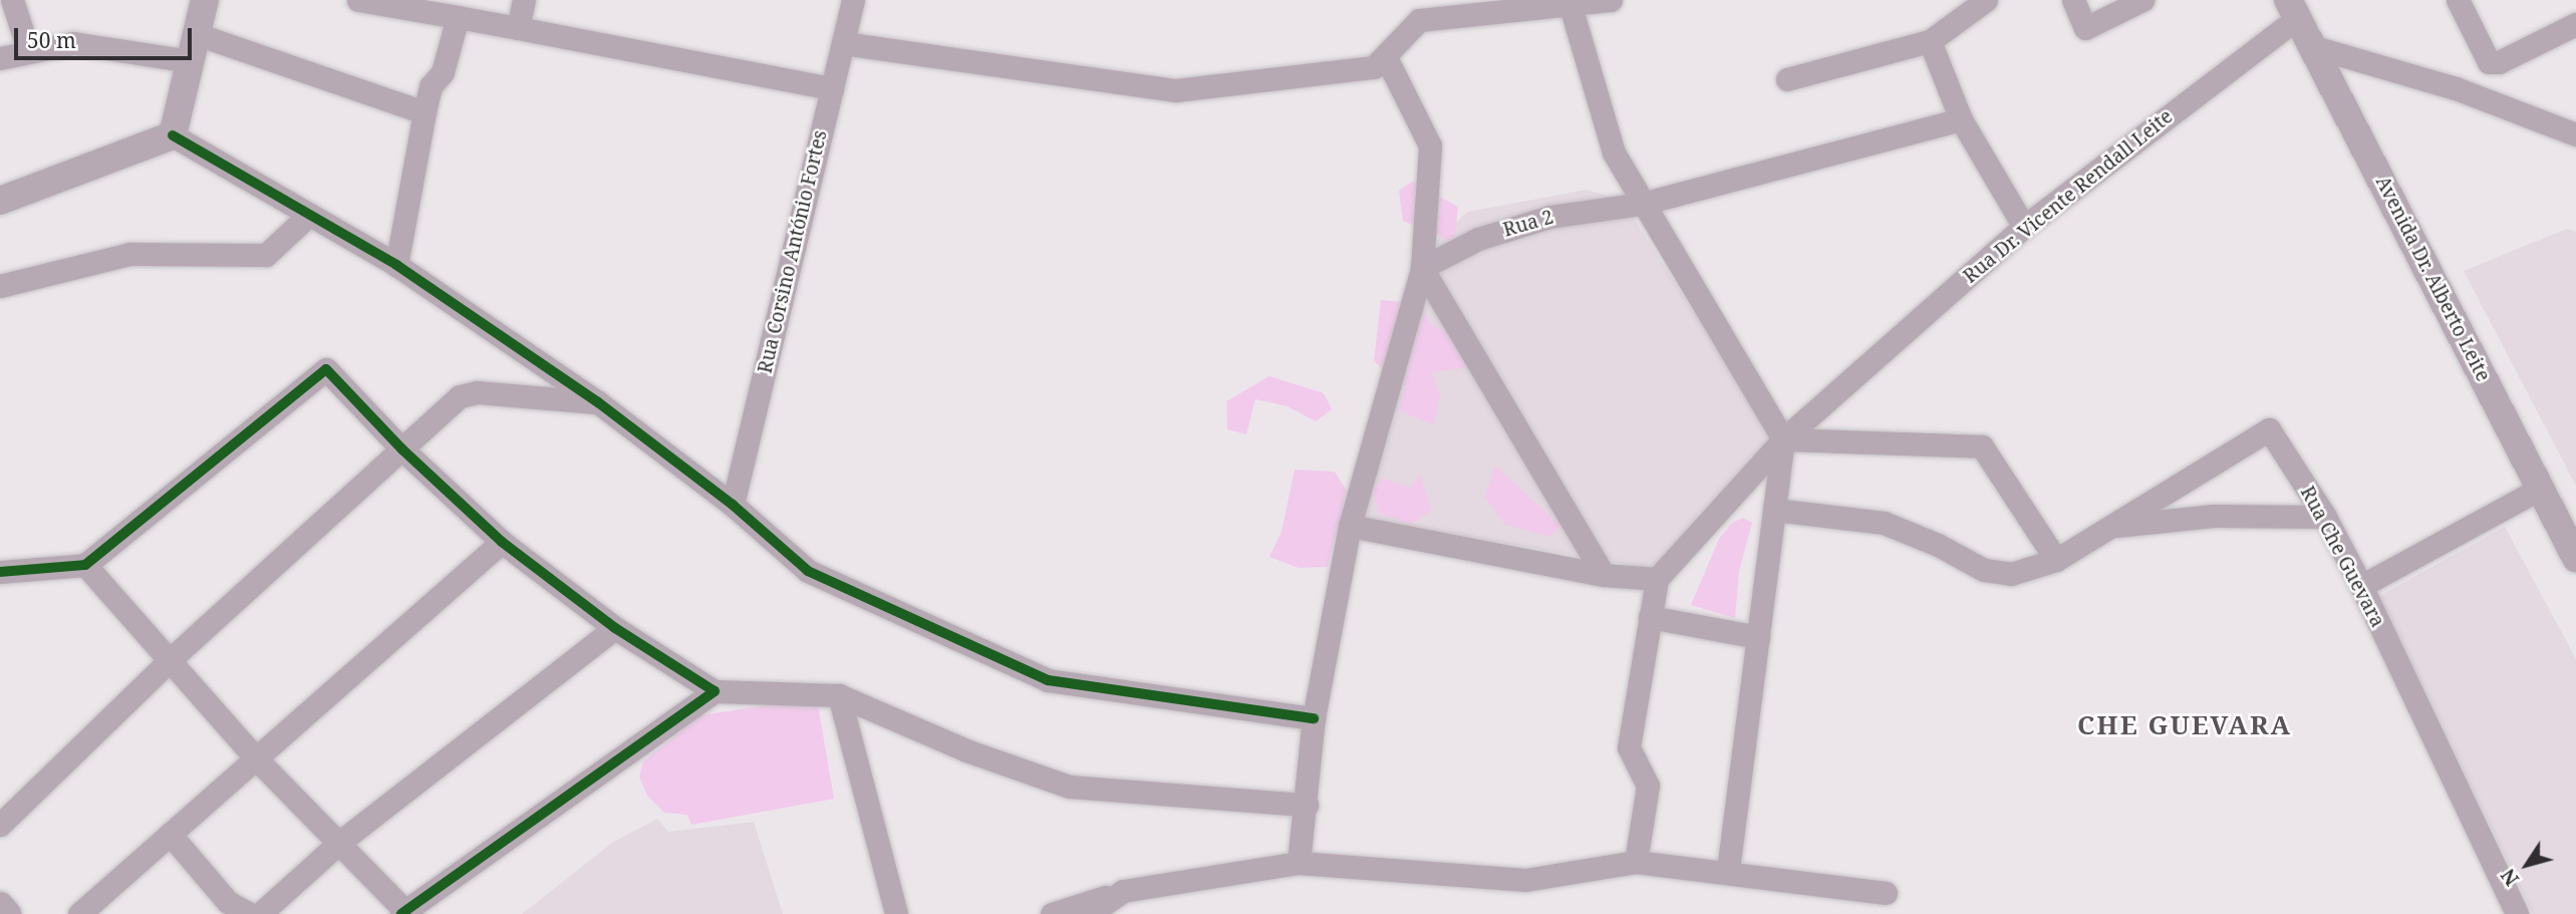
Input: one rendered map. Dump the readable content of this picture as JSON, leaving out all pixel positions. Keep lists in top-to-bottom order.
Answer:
{
  "streets": {
    "street": [
      "Rua Dr. Vicente Rendall Leite",
      "Rua 2",
      "Rua Corsino António Fortes",
      "Avenida Dr. Alberto Leite",
      "Rua Che Guevara"
    ]
  },
  "crossings": [
    ["Rua Dr. Vicente Rendall Leite", "Avenida Dr. Alberto Leite"]
  ],
  "districts": ["CHE GUEVARA"],
  "scale_bar": "50 m",
  "north": "bottom left"
}
